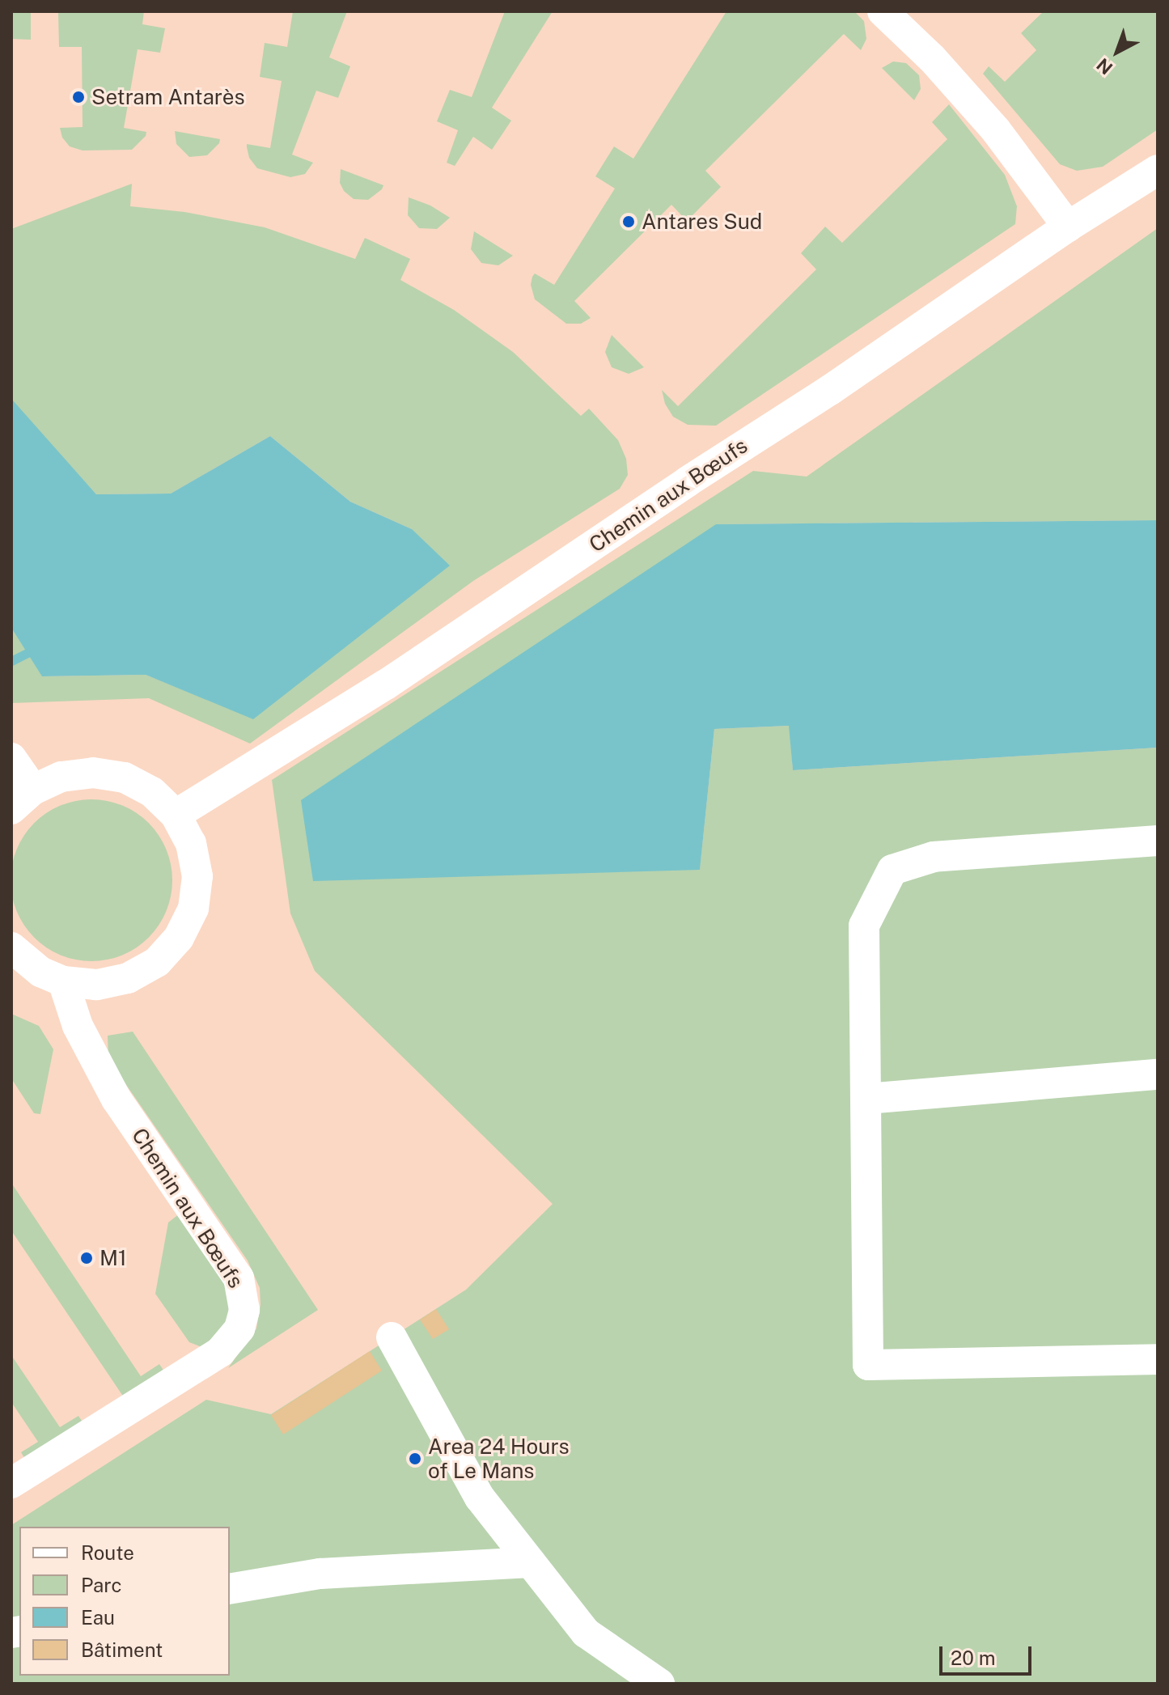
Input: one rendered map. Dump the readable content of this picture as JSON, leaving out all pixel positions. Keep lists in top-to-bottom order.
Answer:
{
  "streets": {
    "street": ["Chemin aux Bœufs"]
  },
  "places": [
    "Setram Antarès",
    "Antares Sud",
    "M1",
    "Area 24 Hours of Le Mans"
  ],
  "legend": [
    "Route",
    "Parc",
    "Eau",
    "Bâtiment"
  ],
  "scale_bar": "20 m",
  "north": "bottom left"
}
